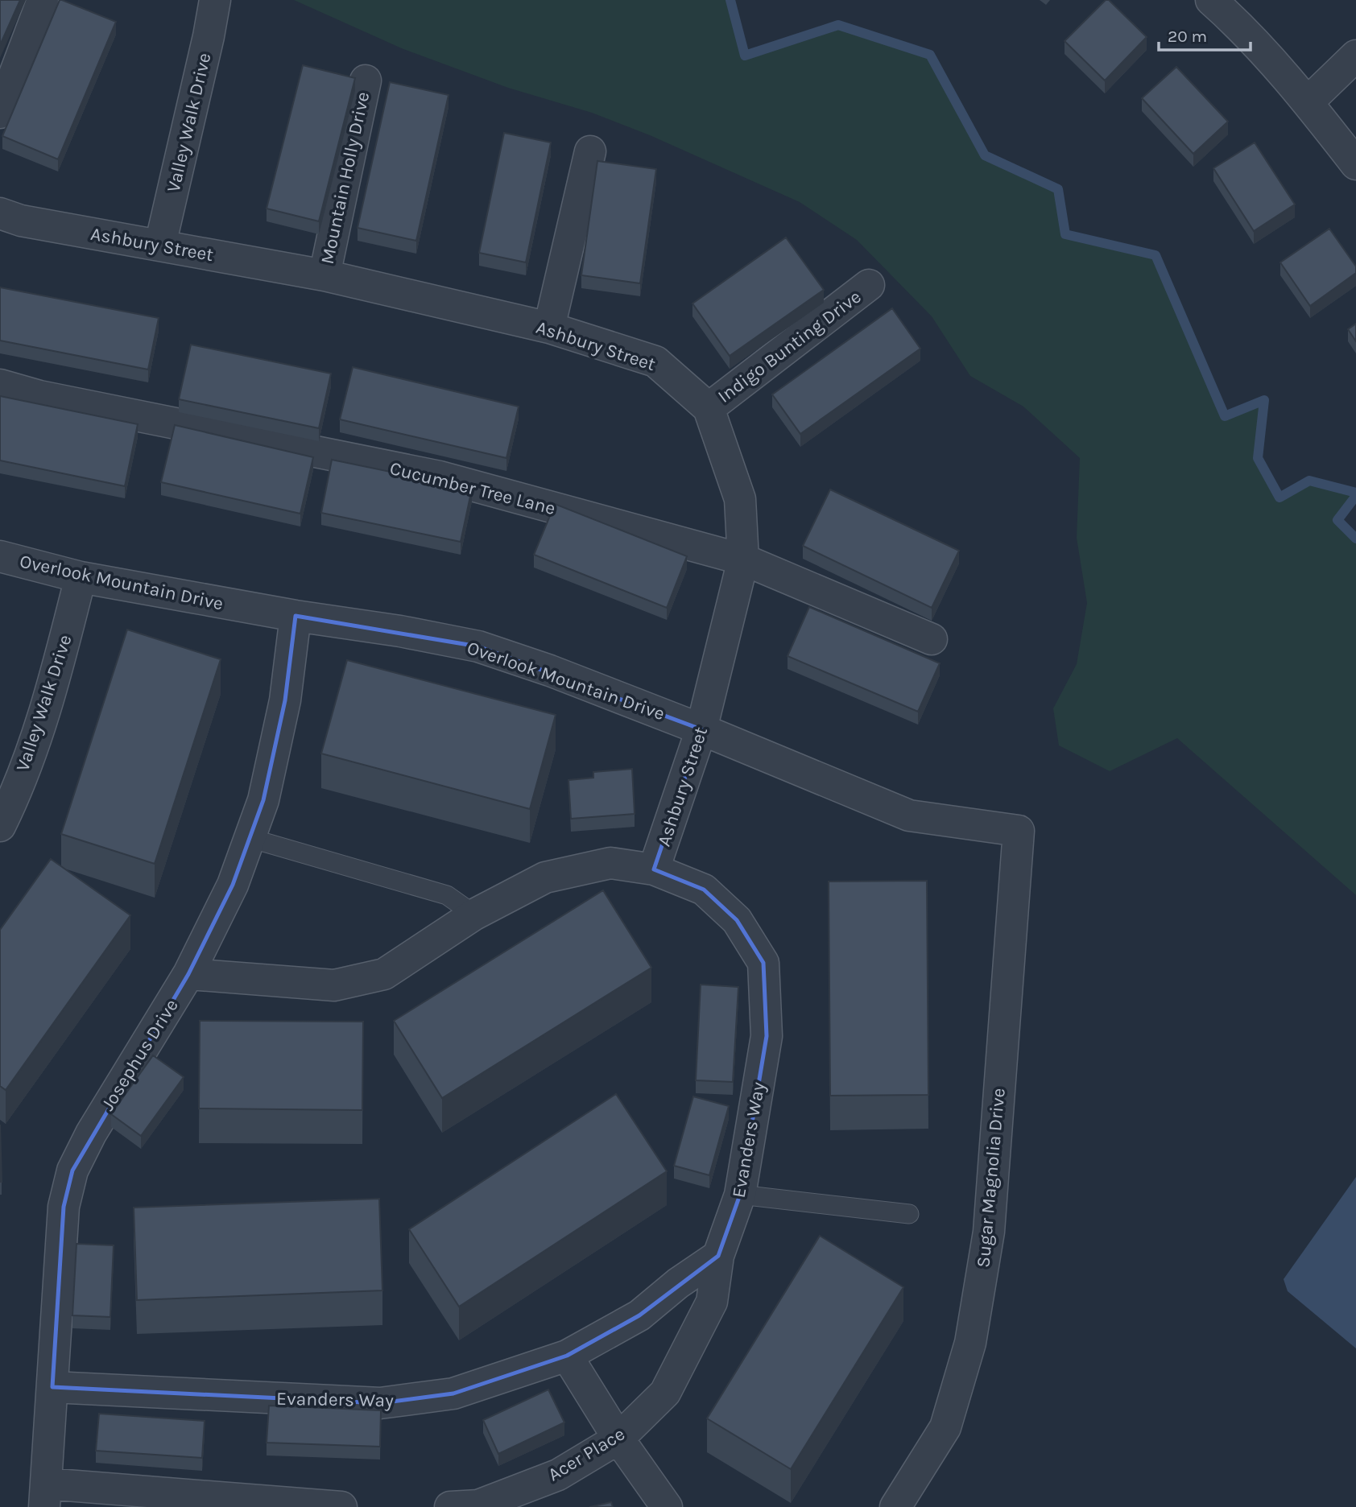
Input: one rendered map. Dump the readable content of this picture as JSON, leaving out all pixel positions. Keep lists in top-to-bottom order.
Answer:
{
  "streets": {
    "street": [
      "Valley Walk Drive",
      "Mountain Holly Drive",
      "Ashbury Street",
      "Indigo Bunting Drive",
      "Cucumber Tree Lane",
      "Overlook Mountain Drive",
      "Josephus Drive",
      "Evanders Way",
      "Sugar Magnolia Drive",
      "Acer Place"
    ]
  },
  "crossings": [
    ["Valley Walk Drive", "Ashbury Street"],
    ["Valley Walk Drive", "Overlook Mountain Drive"],
    ["Mountain Holly Drive", "Ashbury Street"],
    ["Ashbury Street", "Indigo Bunting Drive"],
    ["Ashbury Street", "Cucumber Tree Lane"],
    ["Ashbury Street", "Overlook Mountain Drive"],
    ["Ashbury Street", "Evanders Way"],
    ["Overlook Mountain Drive", "Josephus Drive"],
    ["Overlook Mountain Drive", "Sugar Magnolia Drive"],
    ["Josephus Drive", "Evanders Way"],
    ["Evanders Way", "Acer Place"]
  ],
  "scale_bar": "20 m"
}
